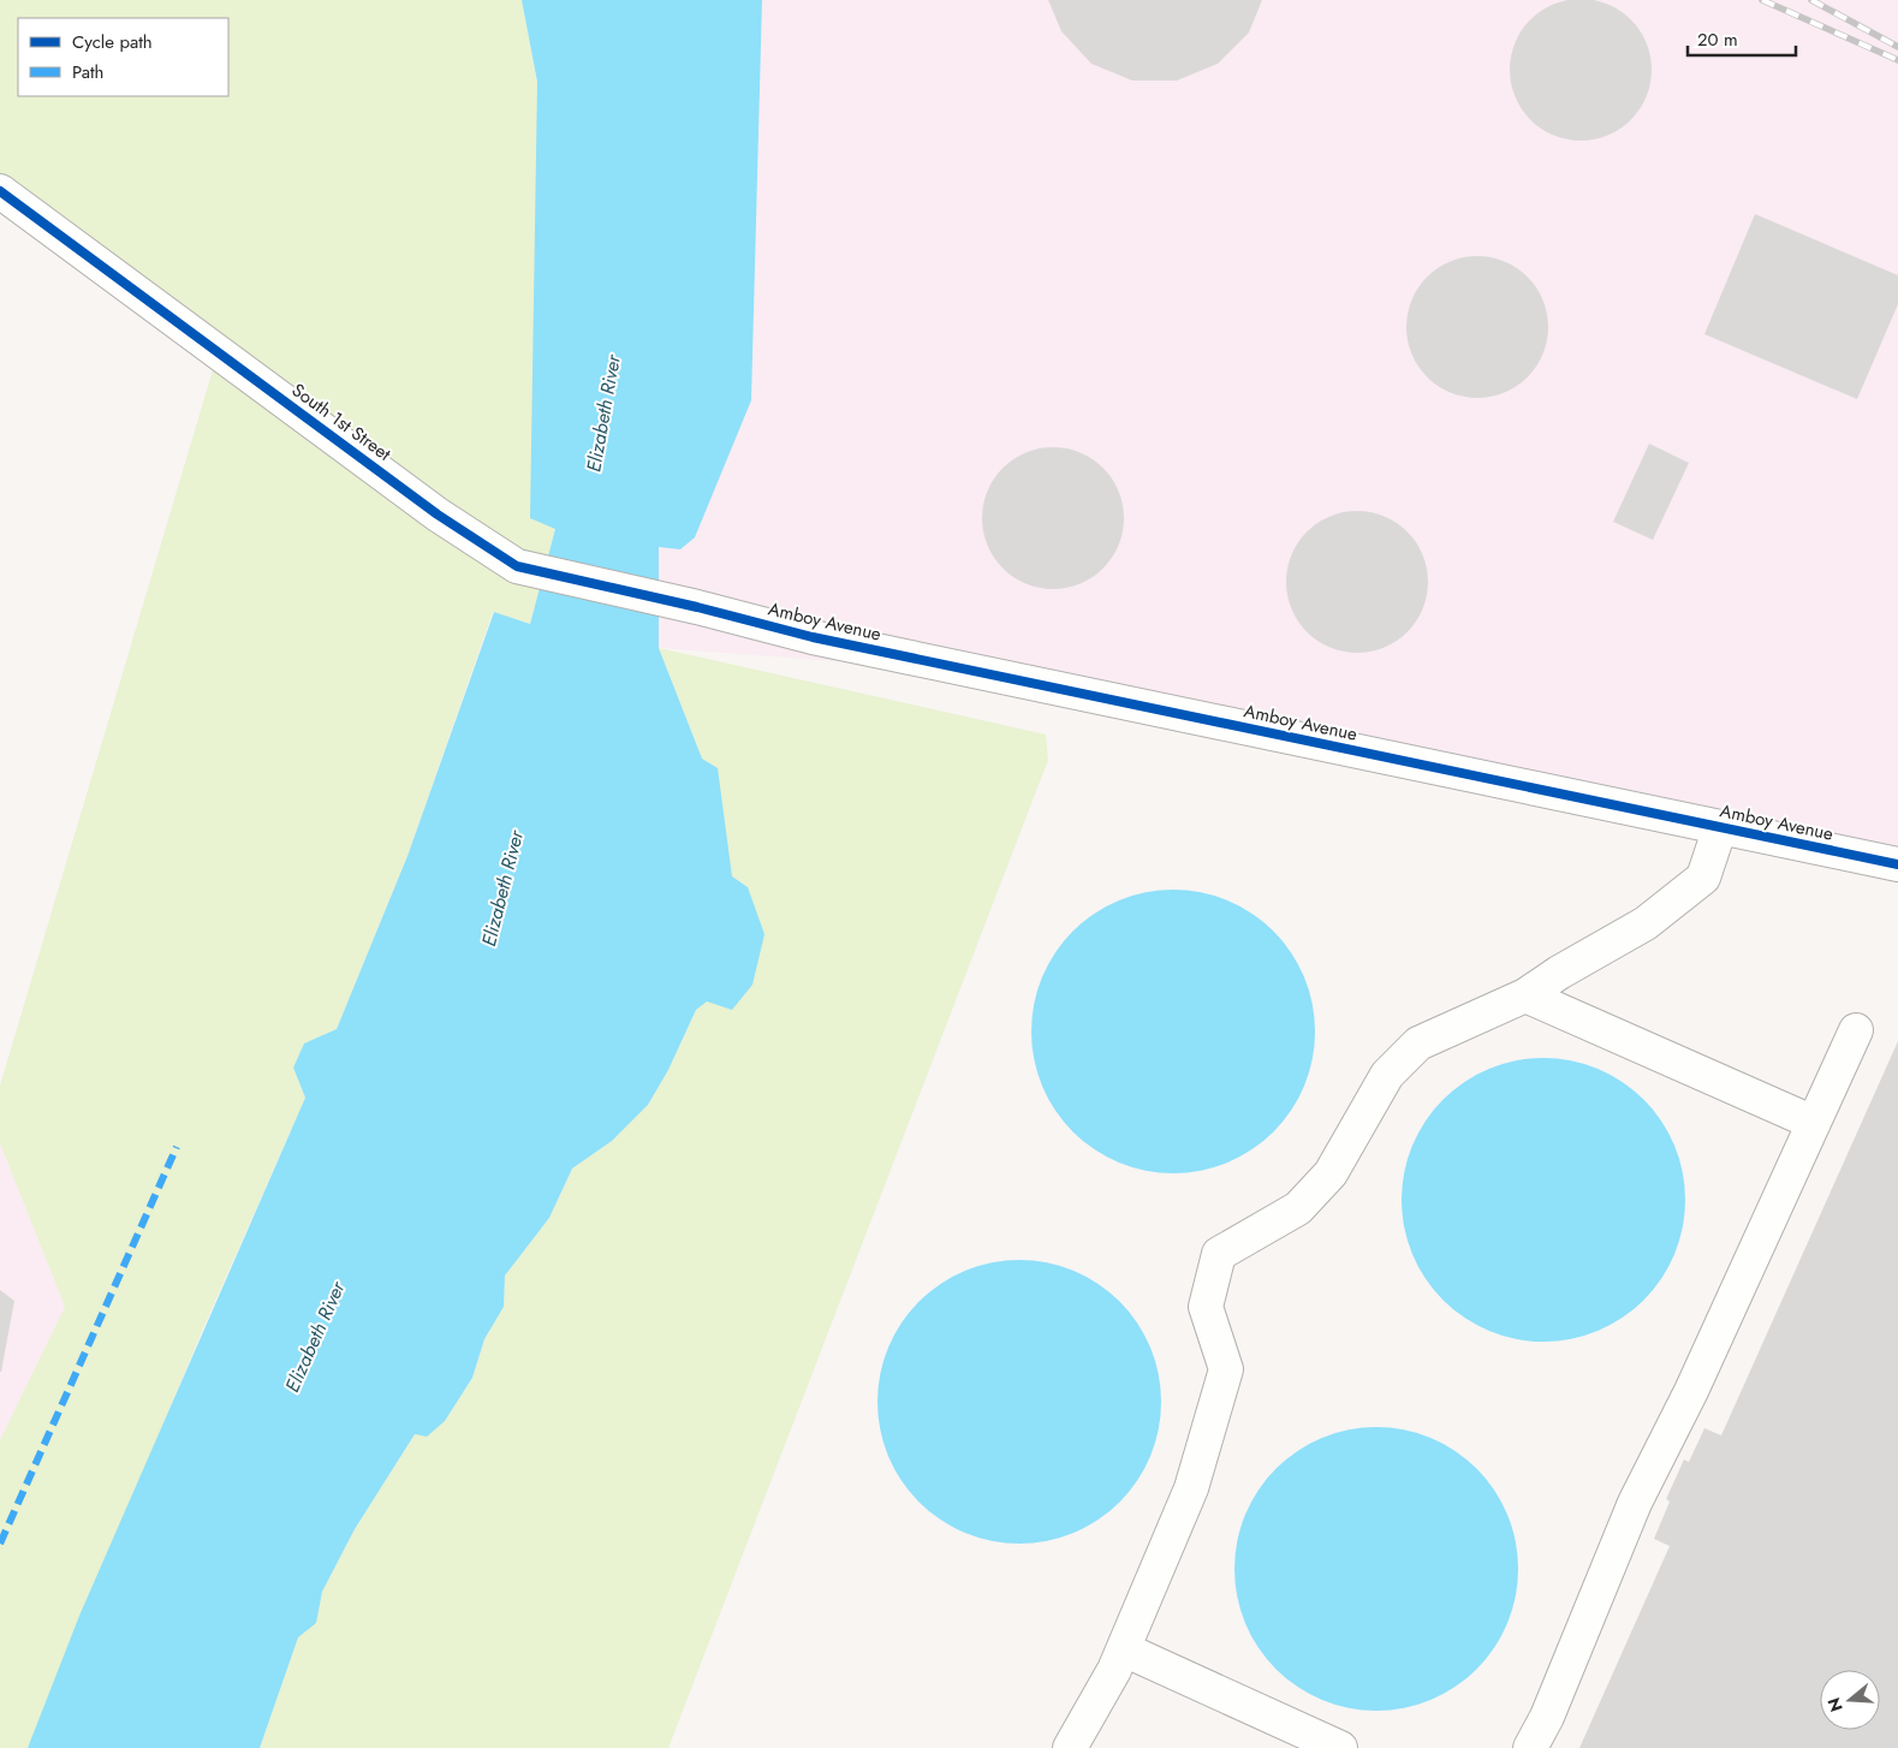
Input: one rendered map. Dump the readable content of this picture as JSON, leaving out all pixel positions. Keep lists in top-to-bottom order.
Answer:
{
  "streets": {
    "street": ["South 1st Street", "Amboy Avenue"]
  },
  "crossings": [
    ["South 1st Street", "Amboy Avenue"]
  ],
  "water": ["Elizabeth River"],
  "legend": ["Cycle path", "Path"],
  "scale_bar": "20 m",
  "north": "left"
}
